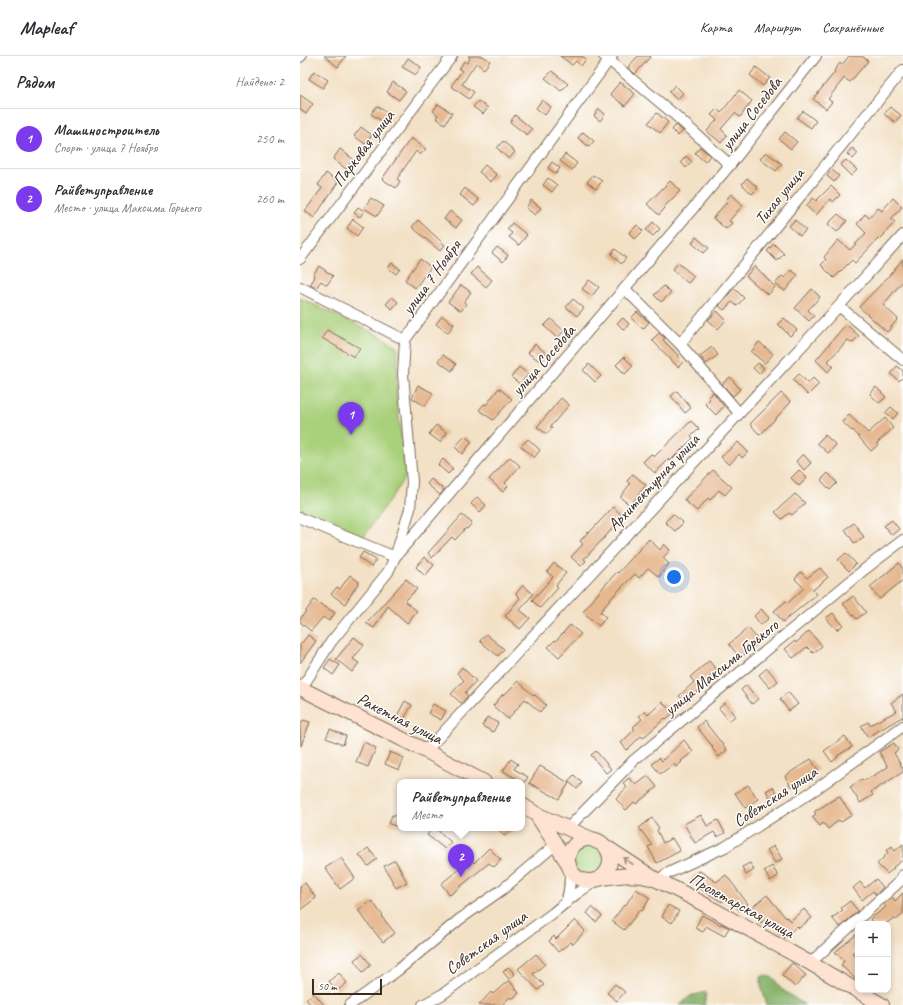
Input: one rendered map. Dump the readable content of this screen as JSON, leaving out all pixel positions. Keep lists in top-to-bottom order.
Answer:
{
  "streets": {
    "main road": ["Ракетная улица", "Пролетарская улица"],
    "street": [
      "улица Соседова",
      "Парковая улица",
      "Тихая улица",
      "улица 7 Ноября",
      "Архитектурная улица",
      "улица Максима Горького",
      "Советская улица"
    ]
  },
  "crossings": [
    ["улица Соседова", "улица 7 Ноября"],
    ["улица Соседова", "Ракетная улица"],
    ["Архитектурная улица", "Ракетная улица"],
    ["Советская улица", "Пролетарская улица"]
  ],
  "scale_bar": "50 m",
  "page": {
    "header": "Mapleaf",
    "nav": ["Карта", "Маршрут", "Сохранённые"],
    "heading": ["Рядом", "Найдено: 2"],
    "list": [
      {
        "mark": "1",
        "name": "Машиностроитель",
        "note": "Спорт · улица 7 Ноября",
        "value": "250 m"
      },
      {
        "mark": "2",
        "name": "Райветуправление",
        "note": "Место · улица Максима Горького",
        "value": "260 m"
      }
    ],
    "pins": ["1", "2"],
    "popup": ["Райветуправление", "Место"],
    "map_buttons": ["+", "−"],
    "scale": "50 m"
  }
}
